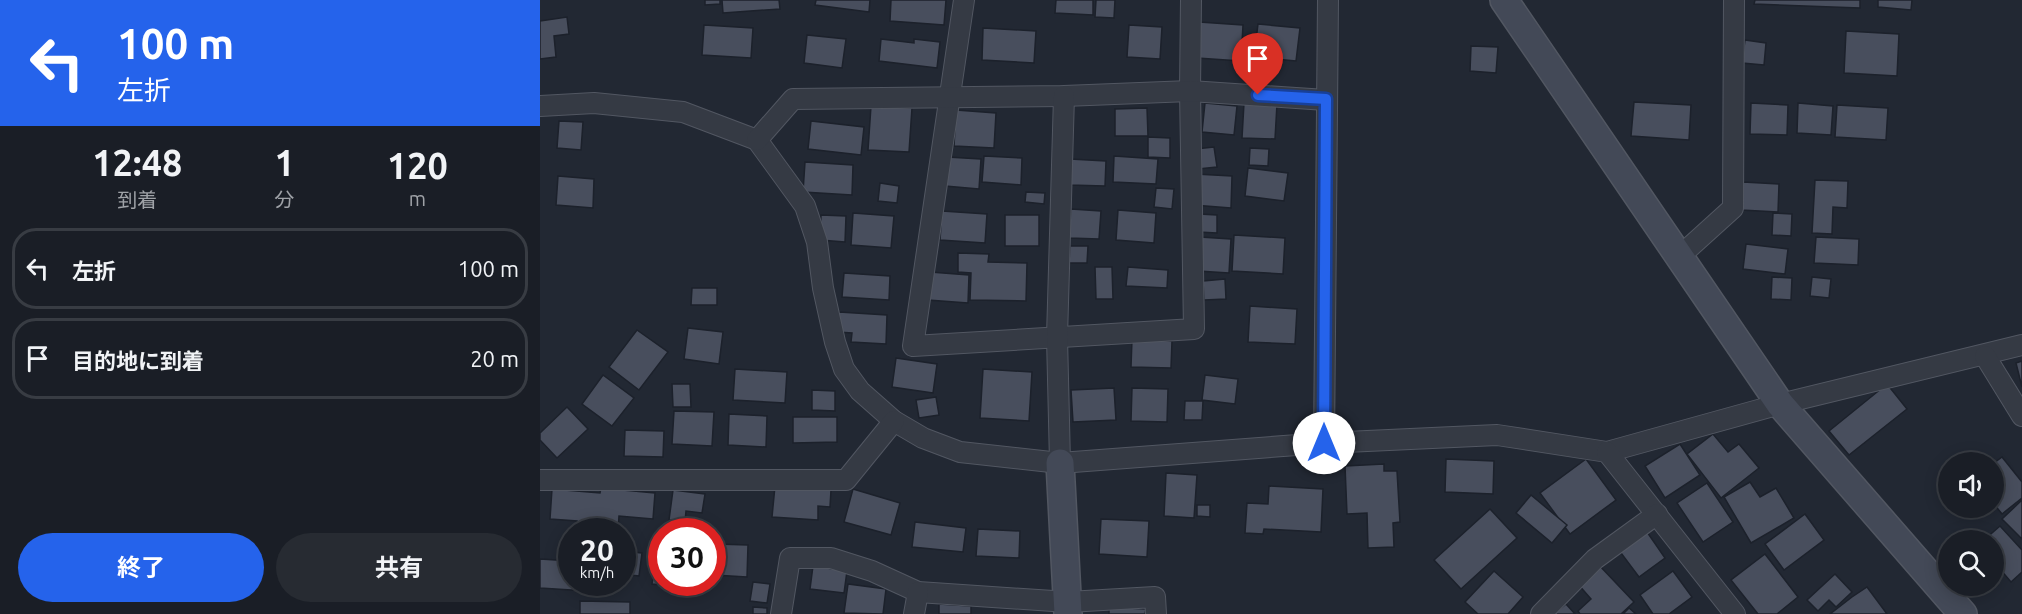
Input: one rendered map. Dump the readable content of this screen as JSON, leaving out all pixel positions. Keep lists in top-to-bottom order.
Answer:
{
  "page": {
    "turn": ["100 m", "左折"],
    "eta": [
      "12:48",
      "到着",
      "1",
      "分",
      "120",
      "m"
    ],
    "list": [
      {
        "name": "左折",
        "value": "100 m"
      },
      {
        "name": "目的地に到着",
        "value": "20 m"
      }
    ],
    "speed": "20 km/h",
    "limit": "30",
    "buttons": ["終了", "共有"]
  }
}
